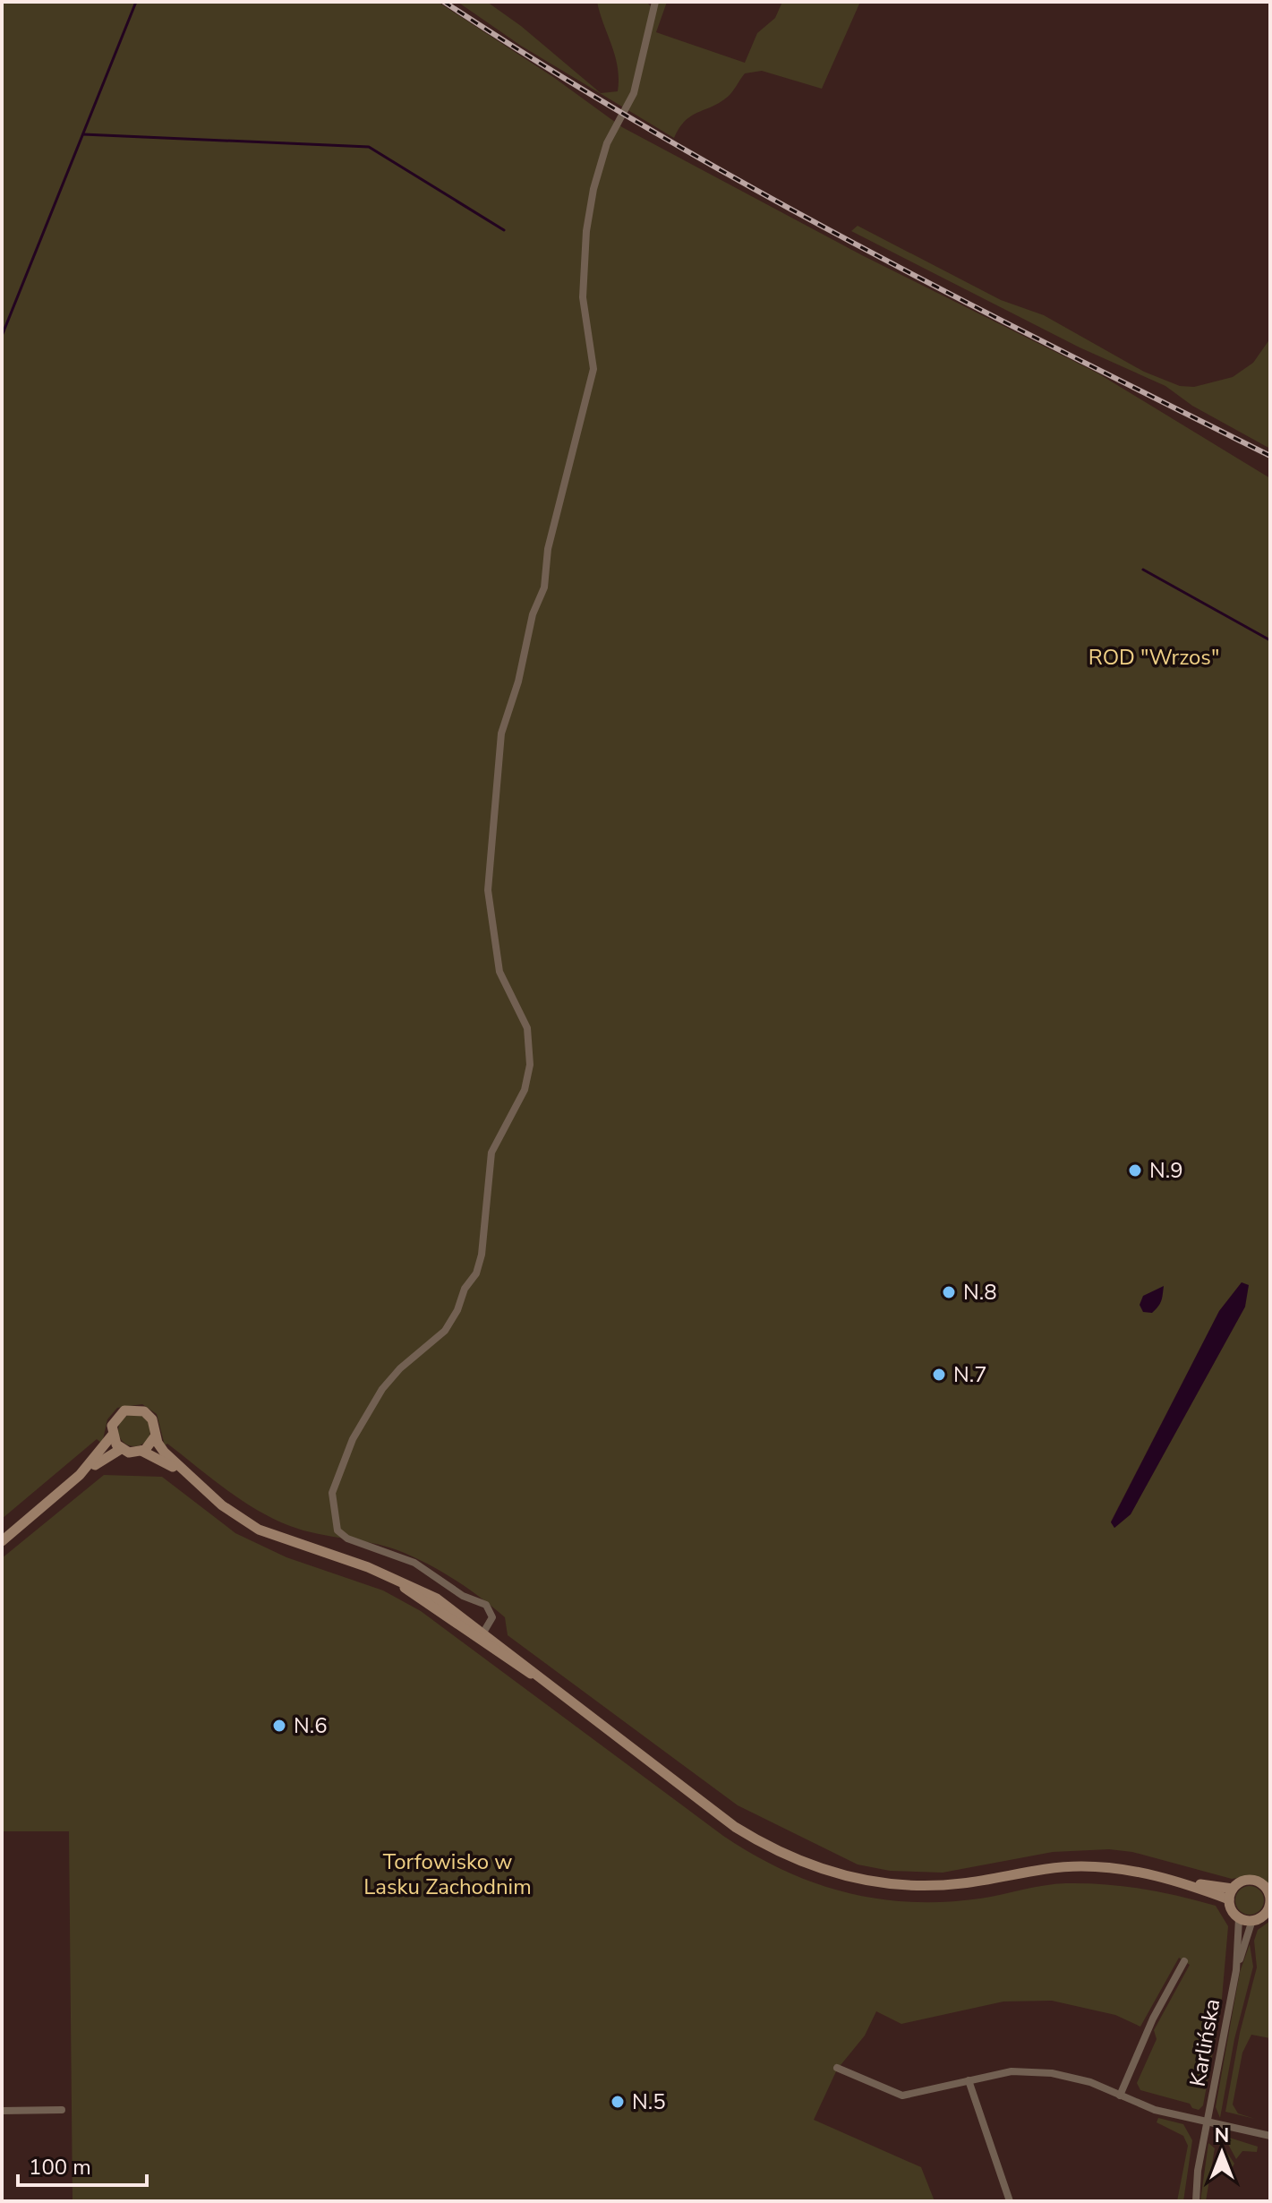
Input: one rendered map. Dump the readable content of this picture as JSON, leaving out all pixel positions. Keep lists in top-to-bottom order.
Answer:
{
  "streets": {
    "street": ["Karlińska"]
  },
  "parks": ["ROD \"Wrzos\"", "Torfowisko w Lasku Zachodnim"],
  "places": [
    "N.9",
    "N.8",
    "N.7",
    "N.6",
    "N.5"
  ],
  "scale_bar": "100 m",
  "north": "top"
}
